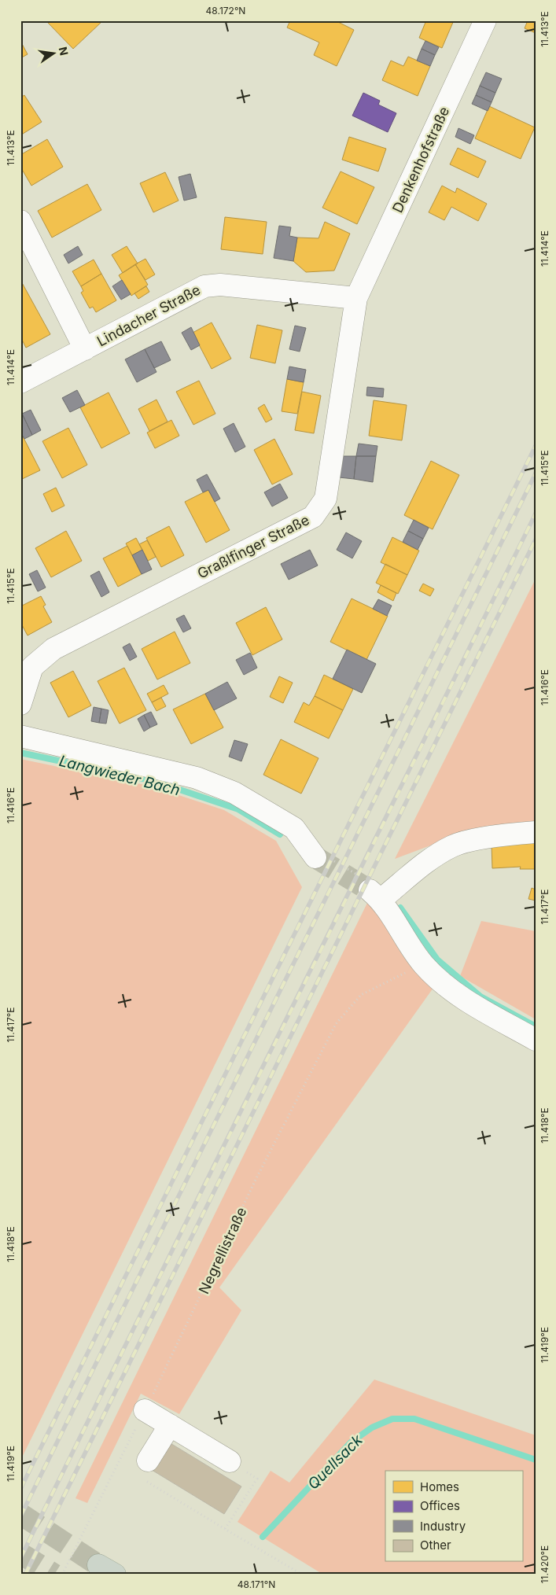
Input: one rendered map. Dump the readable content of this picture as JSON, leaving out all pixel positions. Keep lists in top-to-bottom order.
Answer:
{
  "streets": {
    "street": ["Denkenhofstraße", "Lindacher Straße", "Graßlfinger Straße"],
    "path": ["Negrellistraße"]
  },
  "crossings": [
    ["Denkenhofstraße", "Lindacher Straße"],
    ["Denkenhofstraße", "Graßlfinger Straße"],
    ["Lindacher Straße", "Graßlfinger Straße"]
  ],
  "water": ["Langwieder Bach", "Quellsack"],
  "legend": [
    "Homes",
    "Offices",
    "Industry",
    "Other"
  ],
  "north": "right",
  "coordinates": [
    "48.172°N",
    "11.413°E",
    "11.414°E",
    "11.415°E",
    "11.416°E",
    "11.417°E",
    "11.418°E",
    "11.419°E",
    "11.420°E",
    "48.171°N"
  ]
}
